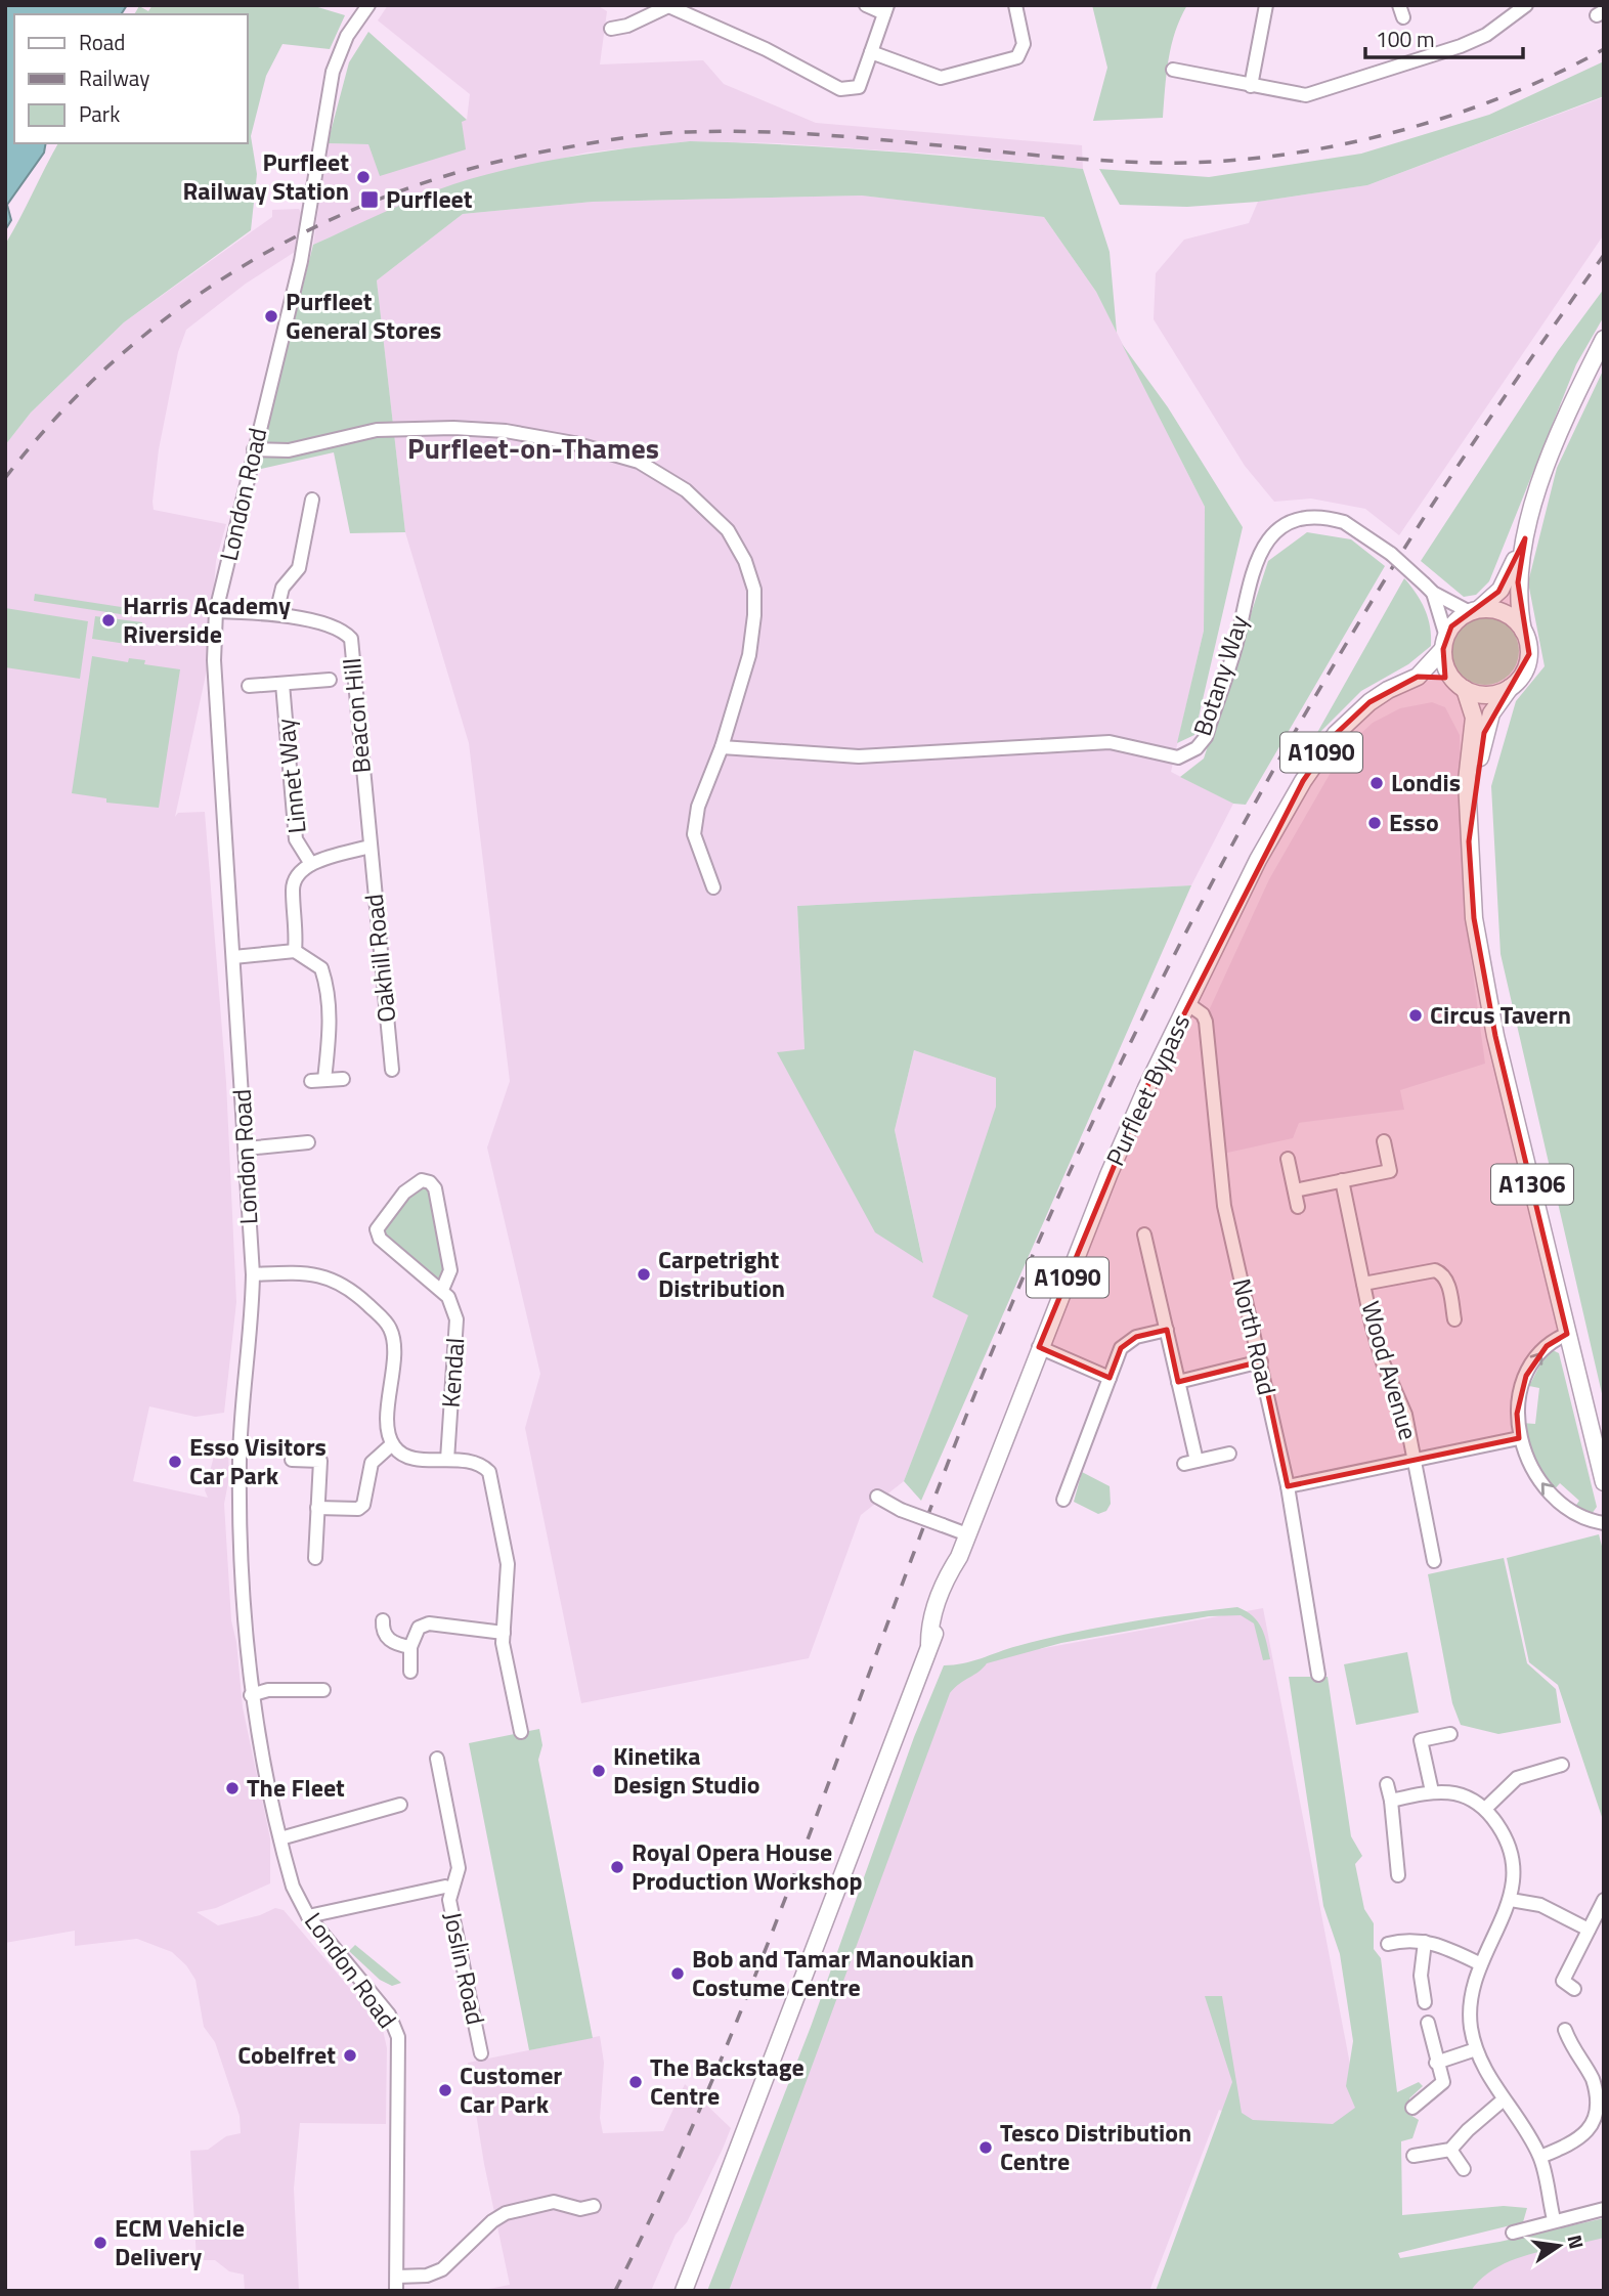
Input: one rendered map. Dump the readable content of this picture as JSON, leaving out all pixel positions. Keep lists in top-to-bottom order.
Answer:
{
  "streets": {
    "main road": ["A1090", "Purfleet Bypass", "A1306"],
    "street": [
      "London Road",
      "Botany Way",
      "Beacon Hill",
      "Linnet Way",
      "Oakhill Road",
      "North Road",
      "Wood Avenue",
      "Kendal",
      "Joslin Road"
    ]
  },
  "crossings": [
    ["London Road", "Beacon Hill"],
    ["Botany Way", "Purfleet Bypass"],
    ["Botany Way", "A1306"],
    ["Beacon Hill", "Linnet Way"],
    ["Beacon Hill", "Oakhill Road"],
    ["Linnet Way", "Oakhill Road"],
    ["Purfleet Bypass", "A1306"],
    ["Purfleet Bypass", "North Road"]
  ],
  "districts": ["Purfleet-on-Thames"],
  "places": {
    "other": [
      "Purfleet Railway Station",
      "Purfleet General Stores",
      "Harris Academy Riverside",
      "Londis",
      "Esso",
      "Circus Tavern",
      "Carpetright Distribution",
      "Esso Visitors Car Park",
      "Kinetika Design Studio",
      "The Fleet",
      "Royal Opera House Production Workshop",
      "Bob and Tamar Manoukian Costume Centre",
      "Cobelfret",
      "The Backstage Centre",
      "Customer Car Park",
      "Tesco Distribution Centre",
      "ECM Vehicle Delivery"
    ],
    "transit": ["Purfleet"]
  },
  "legend": ["Road", "Railway", "Park"],
  "scale_bar": "100 m",
  "north": "right"
}
